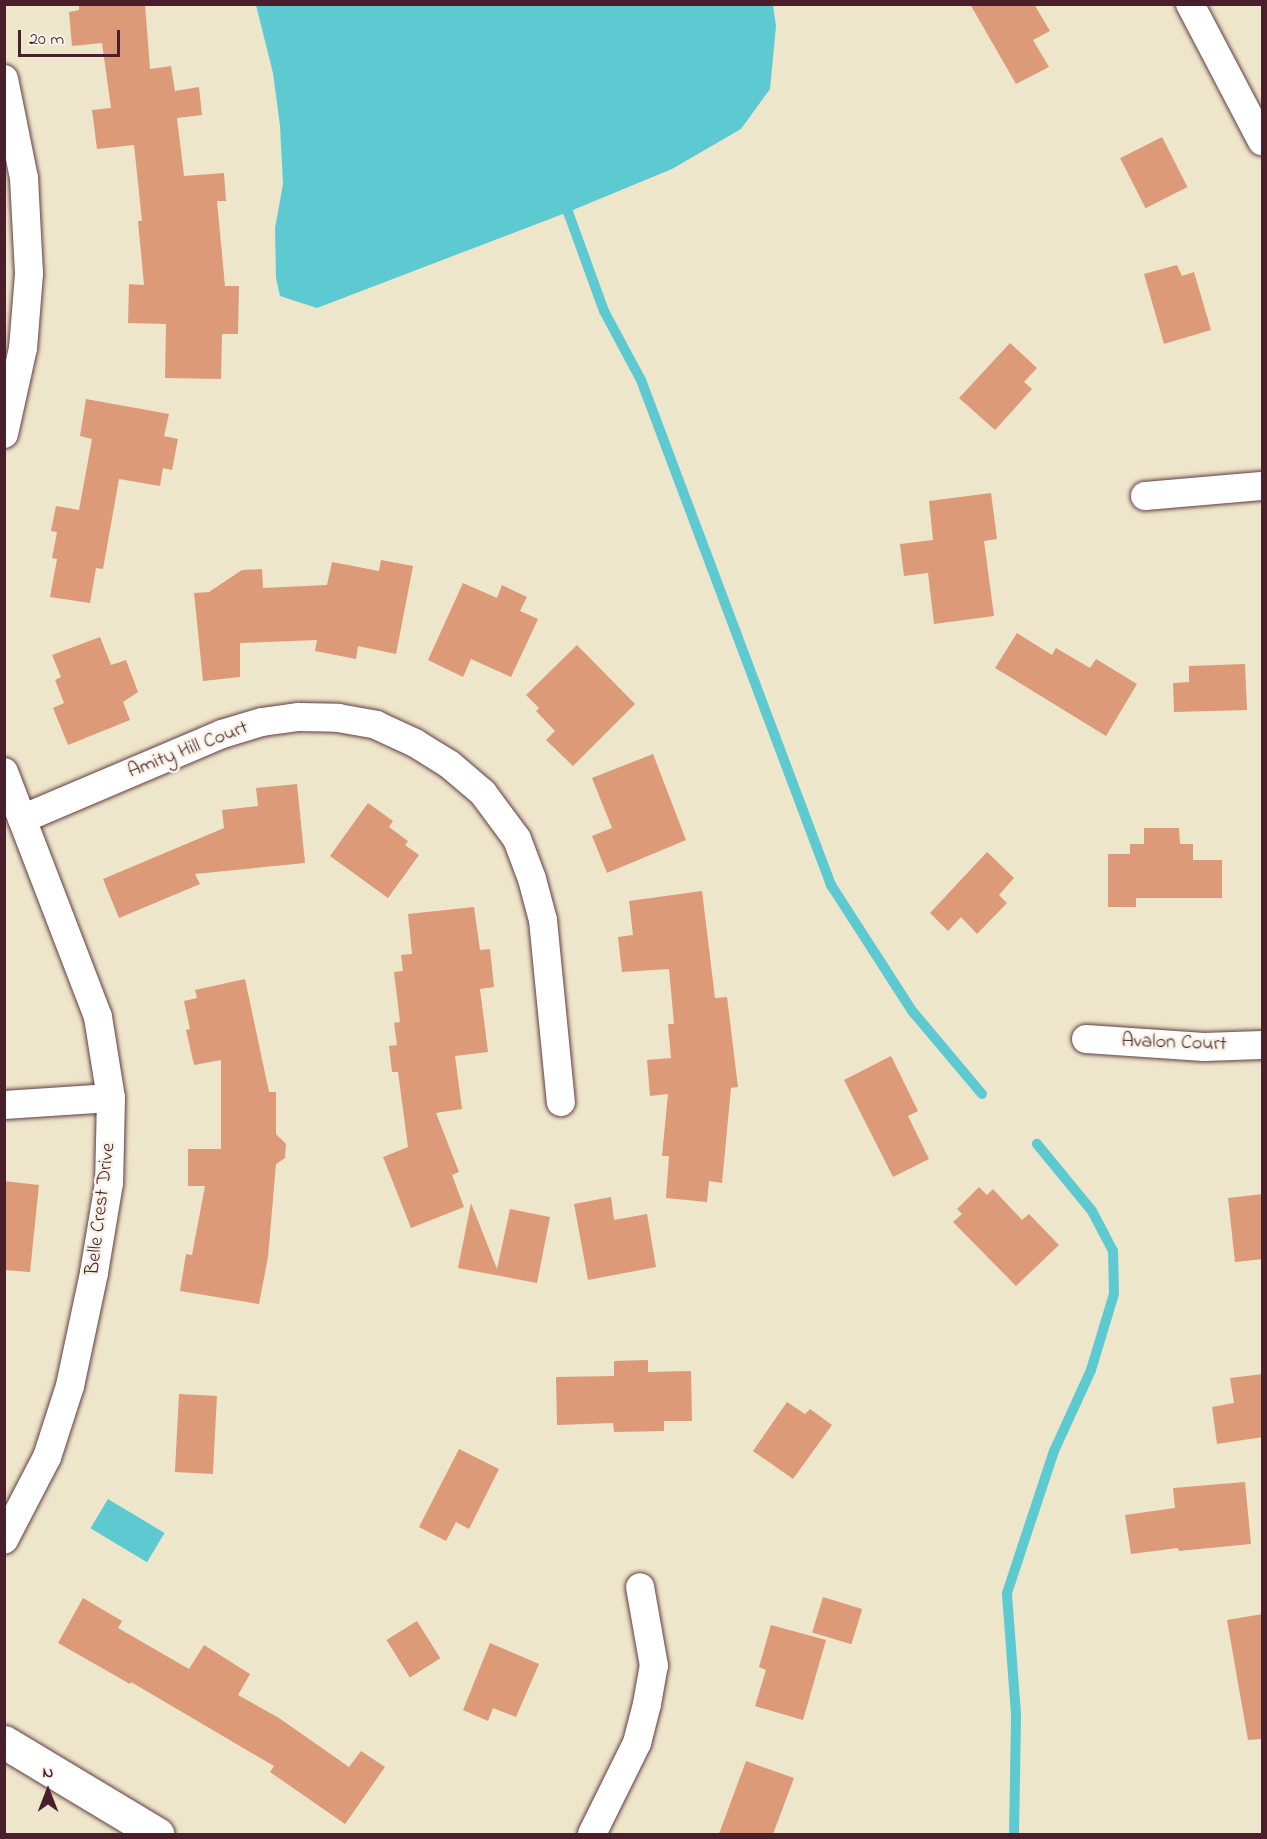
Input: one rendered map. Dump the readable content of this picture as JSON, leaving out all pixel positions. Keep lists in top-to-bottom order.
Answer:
{
  "streets": {
    "street": ["Amity Hill Court", "Avalon Court", "Belle Crest Drive"]
  },
  "crossings": [
    ["Amity Hill Court", "Belle Crest Drive"]
  ],
  "scale_bar": "20 m",
  "north": "top"
}
